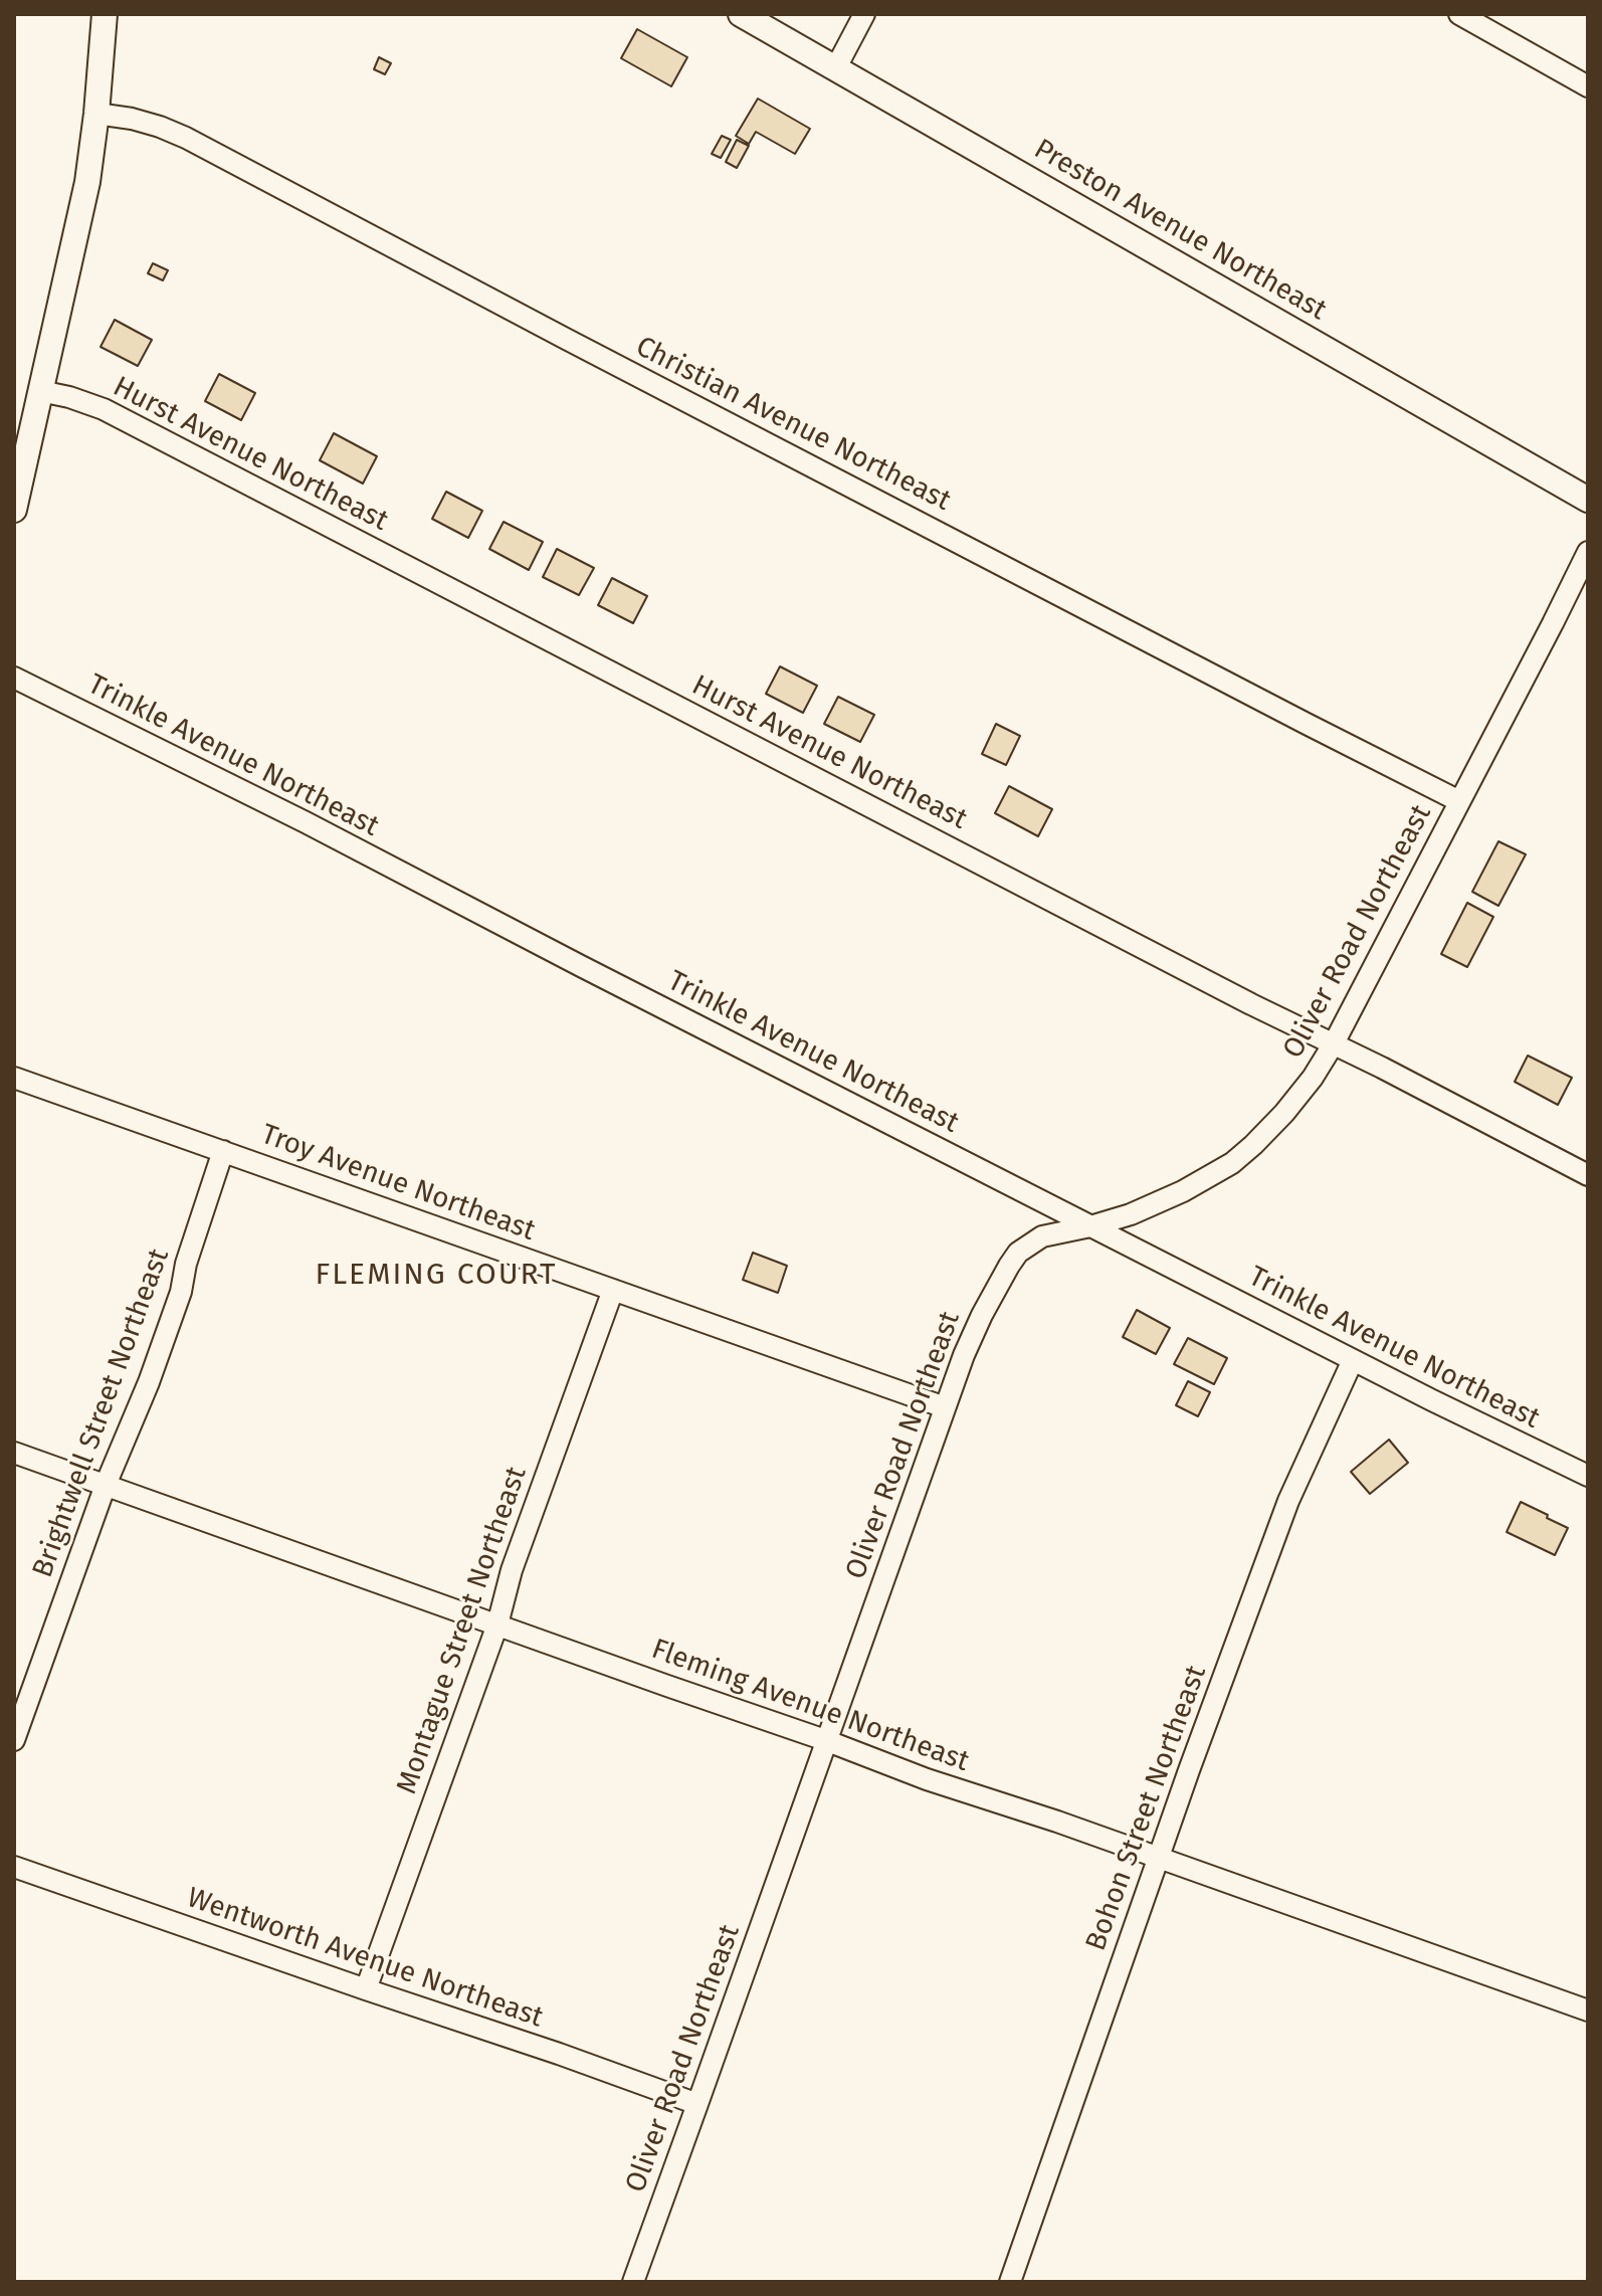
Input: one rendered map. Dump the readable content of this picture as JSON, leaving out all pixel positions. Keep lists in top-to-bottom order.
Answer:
{
  "streets": {
    "street": [
      "Preston Avenue Northeast",
      "Christian Avenue Northeast",
      "Hurst Avenue Northeast",
      "Trinkle Avenue Northeast",
      "Oliver Road Northeast",
      "Troy Avenue Northeast",
      "Brightwell Street Northeast",
      "Montague Street Northeast",
      "Fleming Avenue Northeast",
      "Bohon Street Northeast",
      "Wentworth Avenue Northeast"
    ]
  },
  "crossings": [
    ["Christian Avenue Northeast", "Oliver Road Northeast"],
    ["Hurst Avenue Northeast", "Oliver Road Northeast"],
    ["Trinkle Avenue Northeast", "Oliver Road Northeast"],
    ["Trinkle Avenue Northeast", "Bohon Street Northeast"],
    ["Oliver Road Northeast", "Troy Avenue Northeast"],
    ["Oliver Road Northeast", "Fleming Avenue Northeast"],
    ["Oliver Road Northeast", "Wentworth Avenue Northeast"],
    ["Troy Avenue Northeast", "Brightwell Street Northeast"],
    ["Troy Avenue Northeast", "Montague Street Northeast"],
    ["Brightwell Street Northeast", "Fleming Avenue Northeast"],
    ["Montague Street Northeast", "Fleming Avenue Northeast"],
    ["Montague Street Northeast", "Wentworth Avenue Northeast"],
    ["Fleming Avenue Northeast", "Bohon Street Northeast"]
  ],
  "districts": ["FLEMING COURT"]
}
